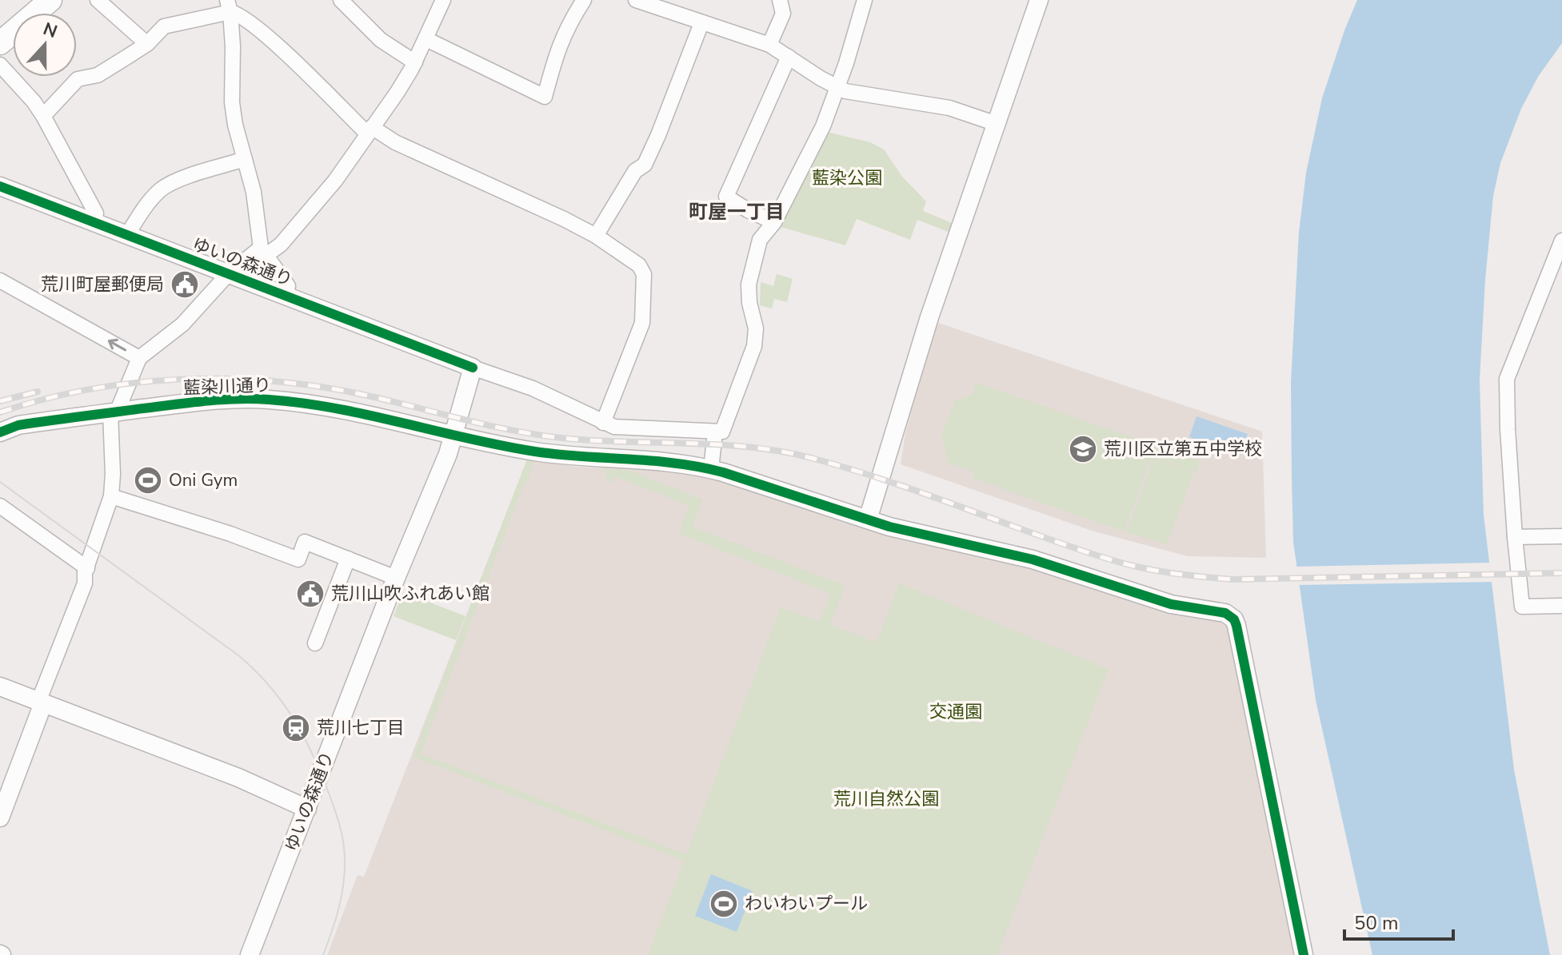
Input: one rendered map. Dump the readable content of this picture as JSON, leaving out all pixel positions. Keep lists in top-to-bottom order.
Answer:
{
  "streets": {
    "street": ["ゆいの森通り", "藍染川通り"]
  },
  "crossings": [
    ["ゆいの森通り", "藍染川通り"]
  ],
  "districts": ["町屋一丁目"],
  "parks": ["藍染公園", "交通園", "荒川自然公園"],
  "places": {
    "public building": ["荒川町屋郵便局", "荒川山吹ふれあい館"],
    "school or university": ["荒川区立第五中学校"],
    "sports": ["Oni Gym", "わいわいプール"],
    "station": ["荒川七丁目"]
  },
  "scale_bar": "50 m",
  "north": "top"
}
